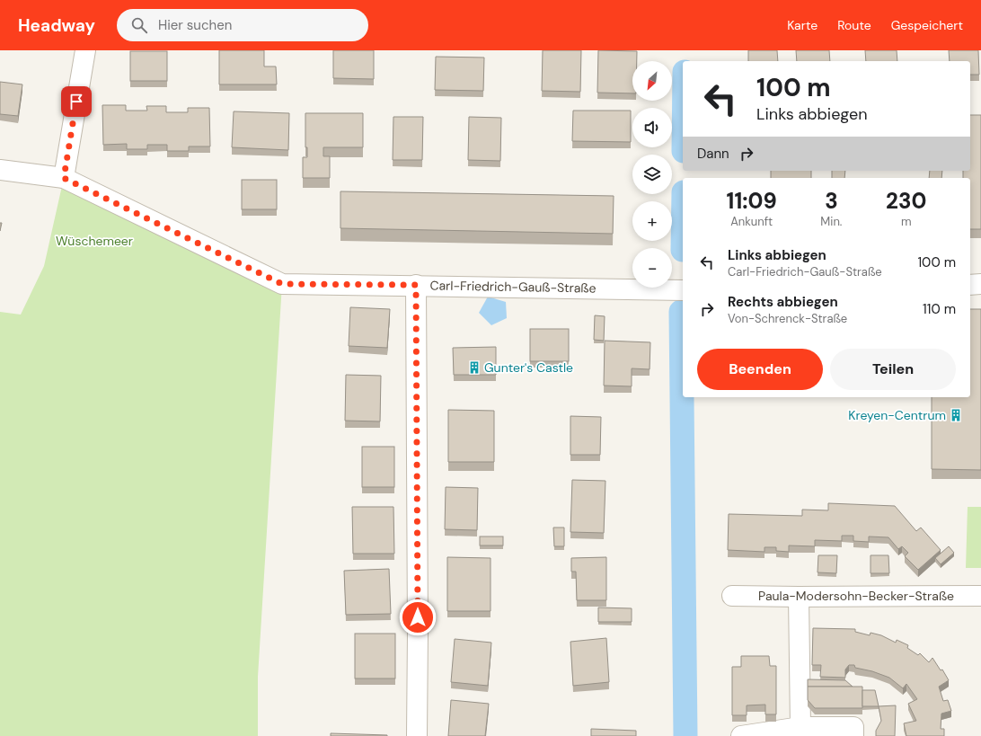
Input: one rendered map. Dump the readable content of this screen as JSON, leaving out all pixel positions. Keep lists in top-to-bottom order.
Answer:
{
  "streets": {
    "street": ["Carl-Friedrich-Gauß-Straße", "Paula-Modersohn-Becker-Straße"]
  },
  "parks": ["Wüschemeer"],
  "places": {
    "building": ["Gunter's Castle", "Kreyen-Centrum"]
  },
  "north": "bottom left",
  "page": {
    "header": "Headway",
    "search": "Hier suchen",
    "nav": ["Karte", "Route", "Gespeichert"],
    "map_buttons": ["+", "−"],
    "turn": ["100 m", "Links abbiegen"],
    "then": "Dann",
    "eta": [
      "11:09",
      "Ankunft",
      "3",
      "Min.",
      "230",
      "m"
    ],
    "list": [
      {
        "name": "Links abbiegen",
        "note": "Carl-Friedrich-Gauß-Straße",
        "value": "100 m"
      },
      {
        "name": "Rechts abbiegen",
        "note": "Von-Schrenck-Straße",
        "value": "110 m"
      }
    ],
    "buttons": ["Beenden", "Teilen"]
  }
}
